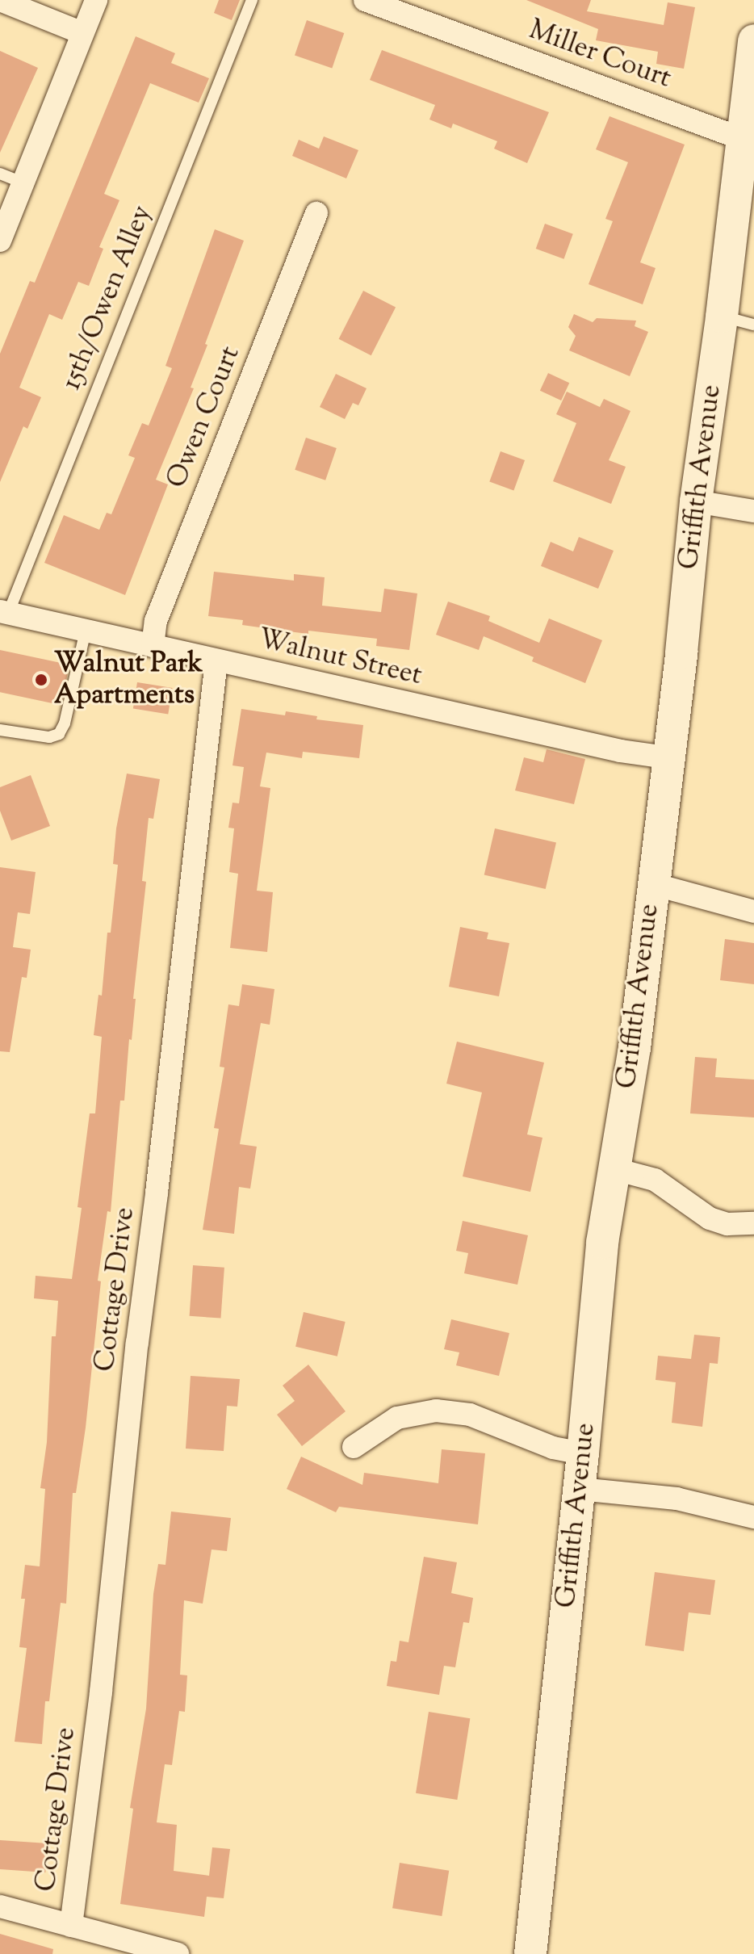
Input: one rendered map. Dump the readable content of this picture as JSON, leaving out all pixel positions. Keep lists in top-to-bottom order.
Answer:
{
  "streets": {
    "street": [
      "Miller Court",
      "Owen Court",
      "Griffith Avenue",
      "Walnut Street",
      "Cottage Drive"
    ],
    "lane": ["15th/Owen Alley"]
  },
  "crossings": [
    ["Miller Court", "Griffith Avenue"],
    ["15th/Owen Alley", "Walnut Street"],
    ["Owen Court", "Walnut Street"],
    ["Griffith Avenue", "Walnut Street"],
    ["Walnut Street", "Cottage Drive"]
  ],
  "places": ["Walnut Park Apartments"]
}
